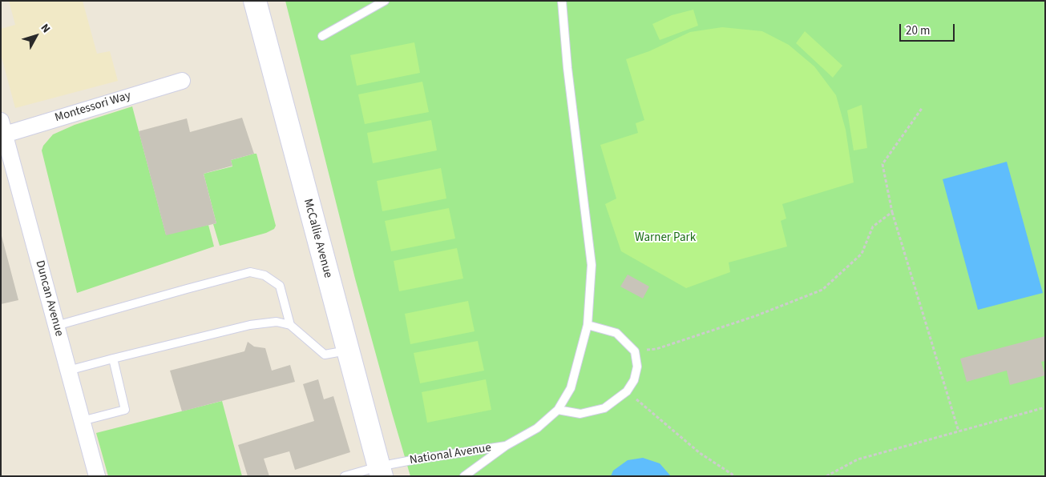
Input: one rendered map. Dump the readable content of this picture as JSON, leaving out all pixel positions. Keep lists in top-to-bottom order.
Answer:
{
  "streets": {
    "main road": ["McCallie Avenue"],
    "street": ["Montessori Way", "Duncan Avenue"],
    "lane": ["National Avenue"]
  },
  "crossings": [
    ["Montessori Way", "Duncan Avenue"],
    ["McCallie Avenue", "National Avenue"]
  ],
  "parks": ["Warner Park"],
  "scale_bar": "20 m",
  "north": "top right"
}
